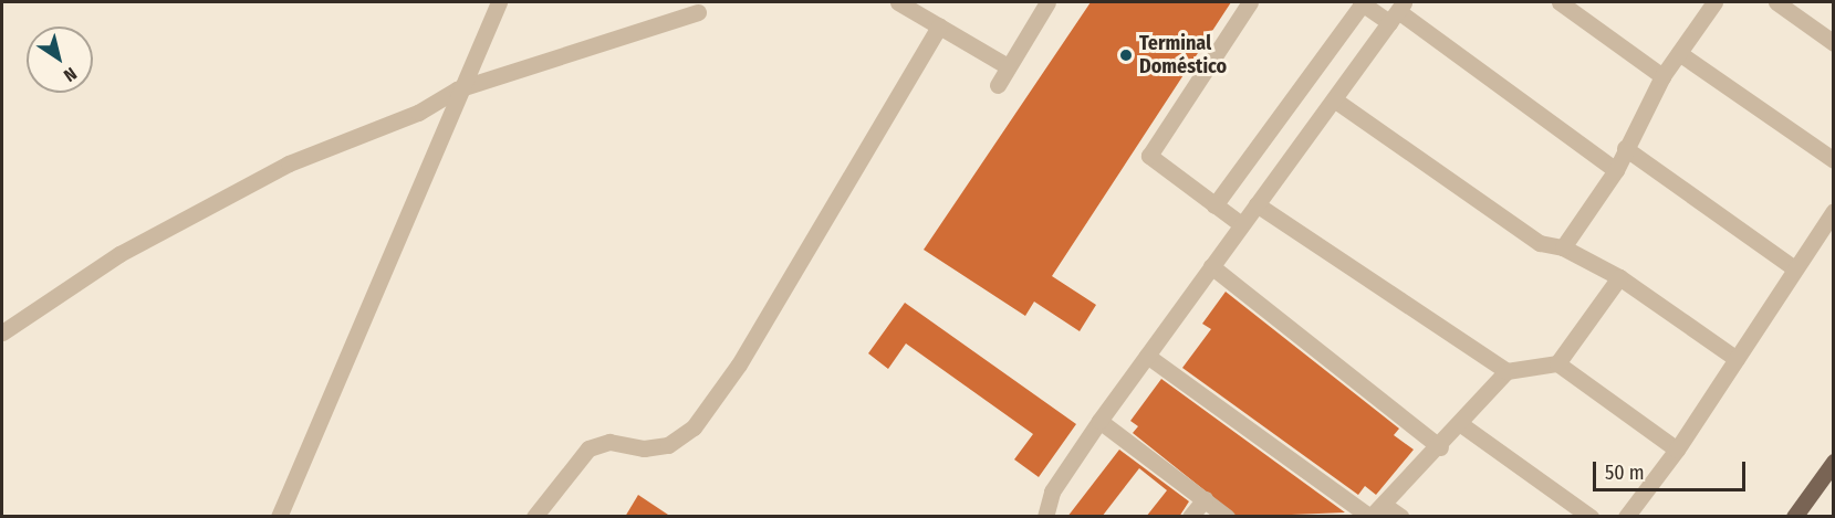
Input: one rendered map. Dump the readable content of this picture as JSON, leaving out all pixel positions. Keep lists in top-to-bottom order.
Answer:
{
  "places": ["Terminal Doméstico"],
  "scale_bar": "50 m",
  "north": "bottom right"
}
